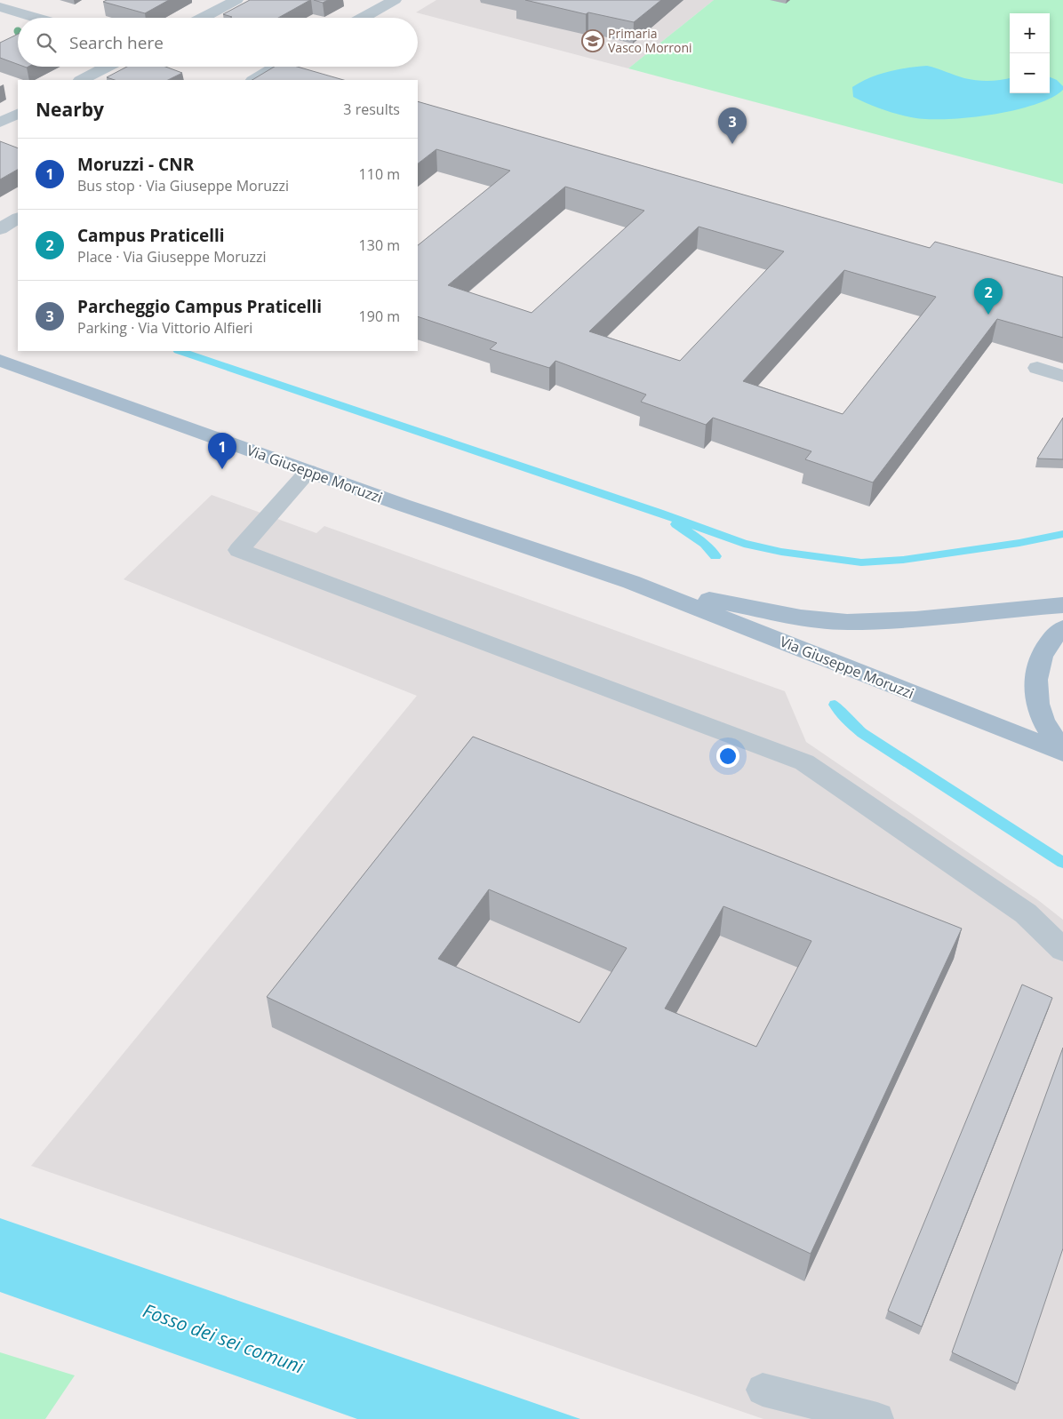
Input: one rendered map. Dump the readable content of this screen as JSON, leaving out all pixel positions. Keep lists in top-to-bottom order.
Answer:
{
  "streets": {
    "main road": ["Via Giuseppe Moruzzi"]
  },
  "water": ["Fosso dei sei comuni"],
  "places": {
    "school or university": ["Primaria Vasco Morroni"]
  },
  "page": {
    "map_buttons": ["+", "−"],
    "search": "Search here",
    "heading": ["Nearby", "3 results"],
    "pins": ["3", "2", "1"],
    "list": [
      {
        "mark": "1",
        "name": "Moruzzi - CNR",
        "note": "Bus stop · Via Giuseppe Moruzzi",
        "value": "110 m"
      },
      {
        "mark": "2",
        "name": "Campus Praticelli",
        "note": "Place · Via Giuseppe Moruzzi",
        "value": "130 m"
      },
      {
        "mark": "3",
        "name": "Parcheggio Campus Praticelli",
        "note": "Parking · Via Vittorio Alfieri",
        "value": "190 m"
      }
    ]
  }
}
